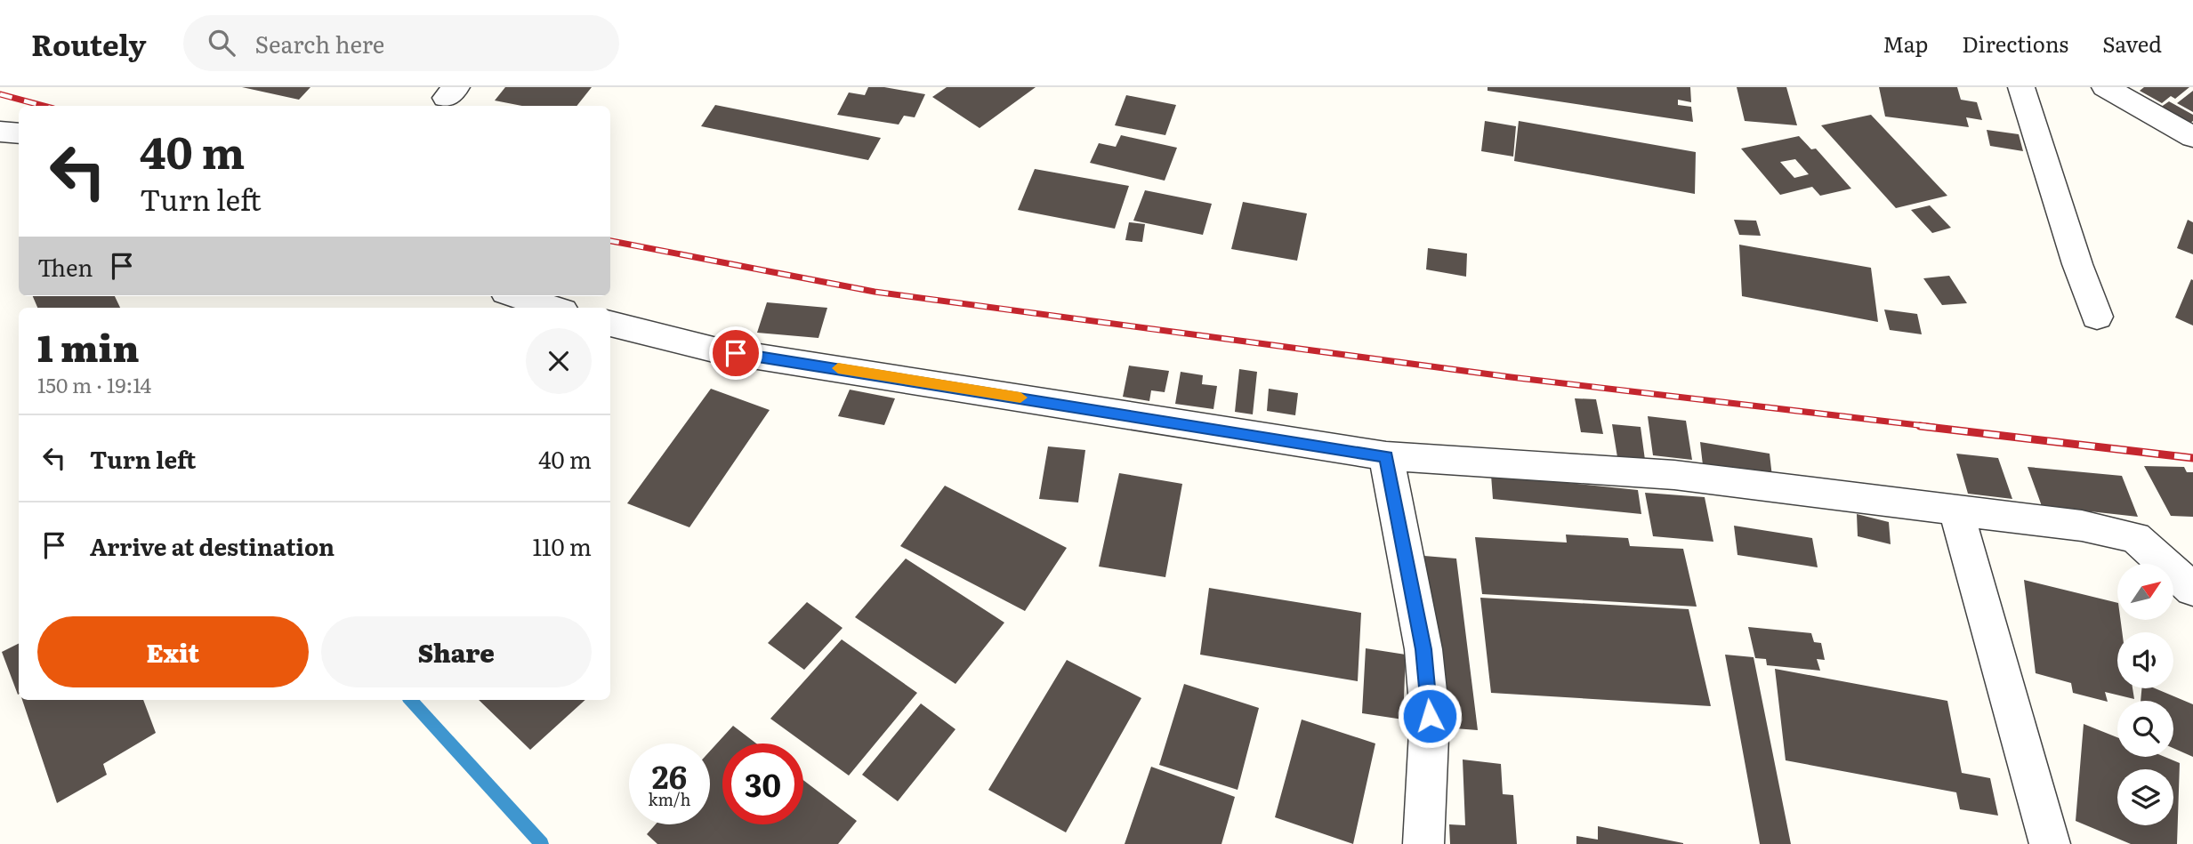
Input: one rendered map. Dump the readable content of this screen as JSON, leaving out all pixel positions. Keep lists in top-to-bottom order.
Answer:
{
  "north": "top right",
  "page": {
    "header": "Routely",
    "search": "Search here",
    "nav": ["Map", "Directions", "Saved"],
    "turn": ["40 m", "Turn left"],
    "then": "Then",
    "heading": ["1 min", "150 m · 19:14"],
    "list": [
      {
        "name": "Turn left",
        "value": "40 m"
      },
      {
        "name": "Arrive at destination",
        "value": "110 m"
      }
    ],
    "buttons": ["Exit", "Share"],
    "speed": "26 km/h",
    "limit": "30"
  }
}
